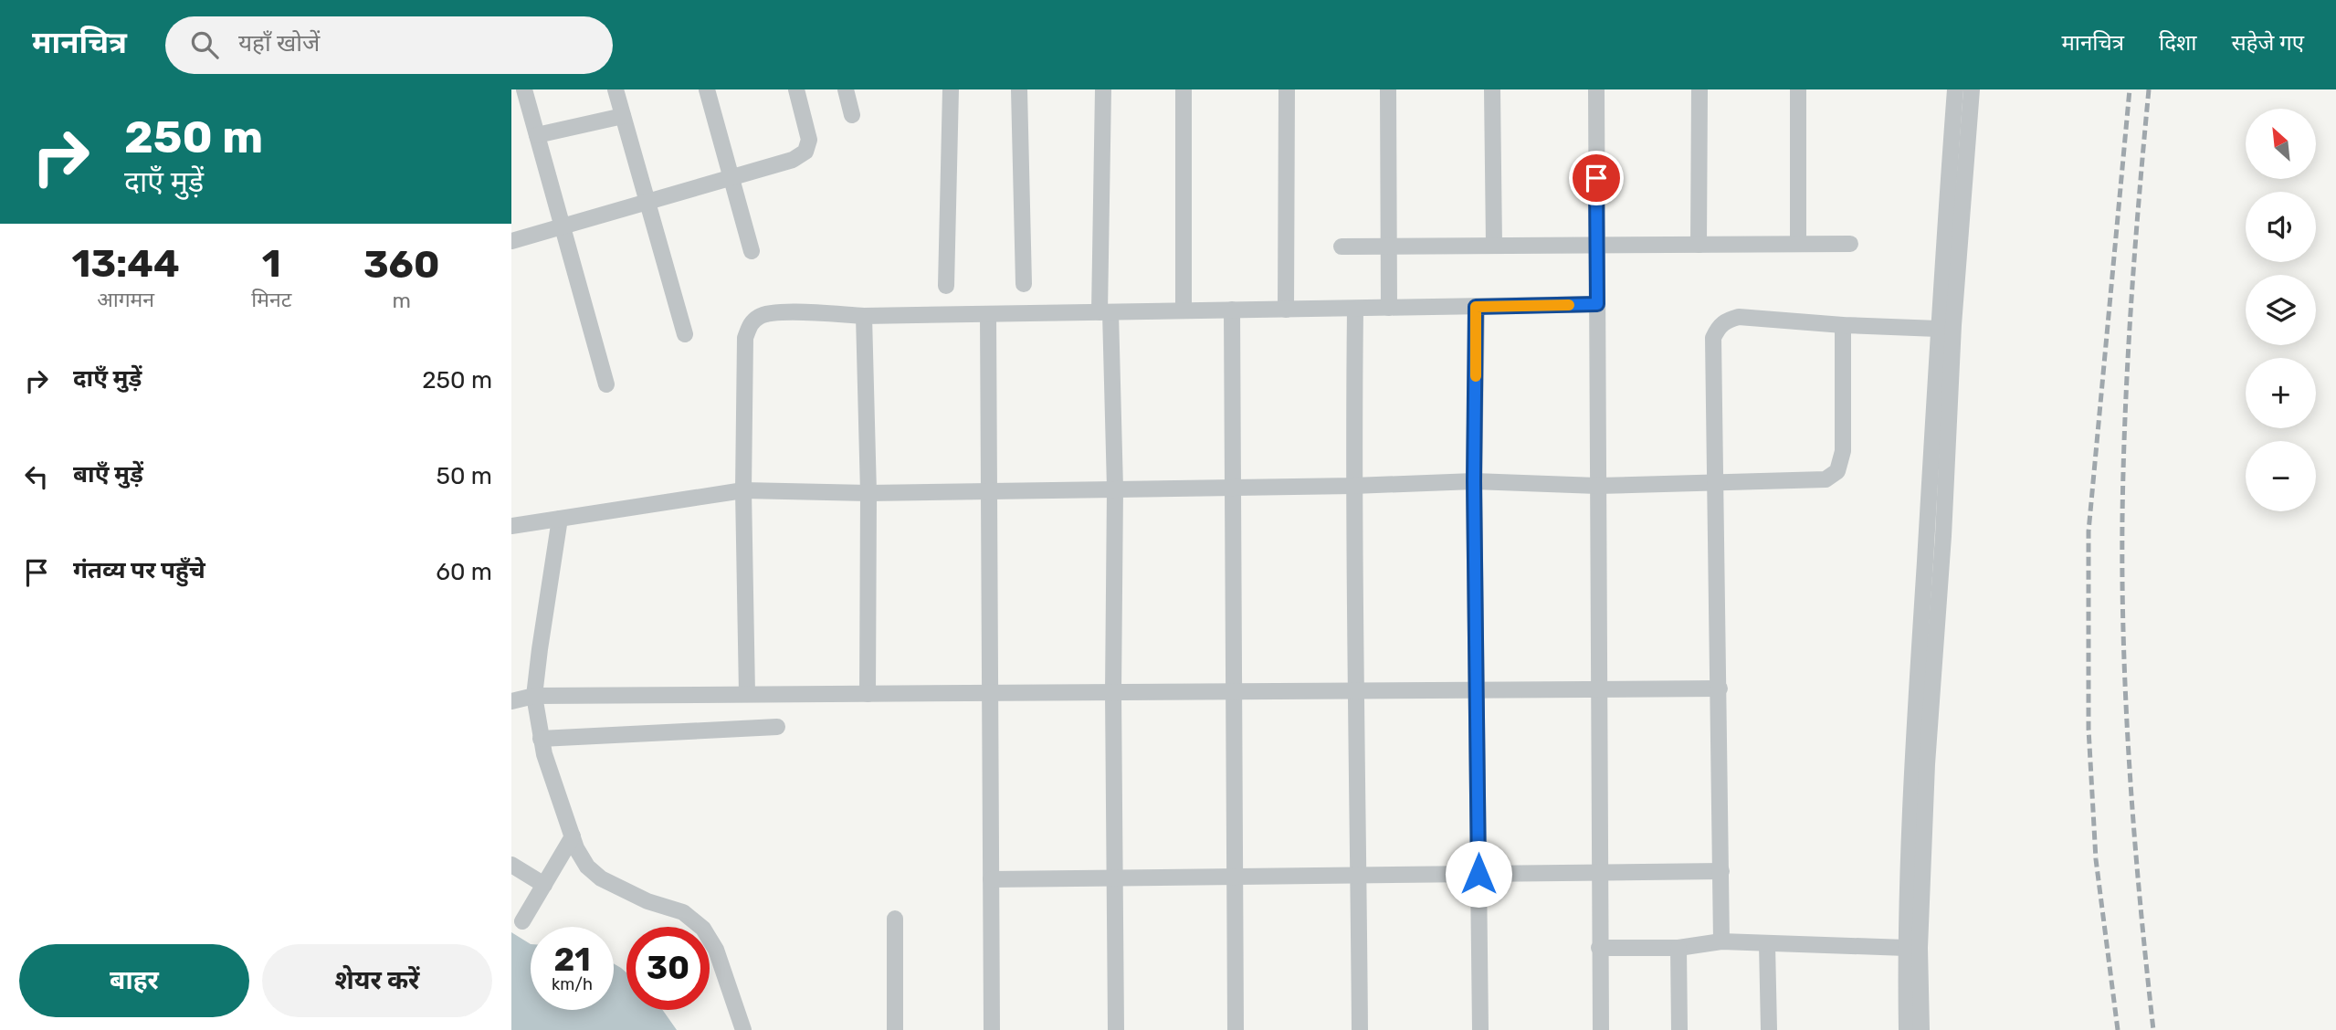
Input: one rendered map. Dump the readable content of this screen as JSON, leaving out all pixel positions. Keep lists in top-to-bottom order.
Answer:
{
  "north": "top left",
  "page": {
    "header": "मानचित्र",
    "search": "यहाँ खोजें",
    "nav": ["मानचित्र", "दिशा", "सहेजे गए"],
    "turn": ["250 m", "दाएँ मुड़ें"],
    "map_buttons": ["+", "−"],
    "eta": [
      "13:44",
      "आगमन",
      "1",
      "मिनट",
      "360",
      "m"
    ],
    "list": [
      {
        "name": "दाएँ मुड़ें",
        "value": "250 m"
      },
      {
        "name": "बाएँ मुड़ें",
        "value": "50 m"
      },
      {
        "name": "गंतव्य पर पहुँचे",
        "value": "60 m"
      }
    ],
    "speed": "21 km/h",
    "limit": "30",
    "buttons": ["बाहर", "शेयर करें"]
  }
}
